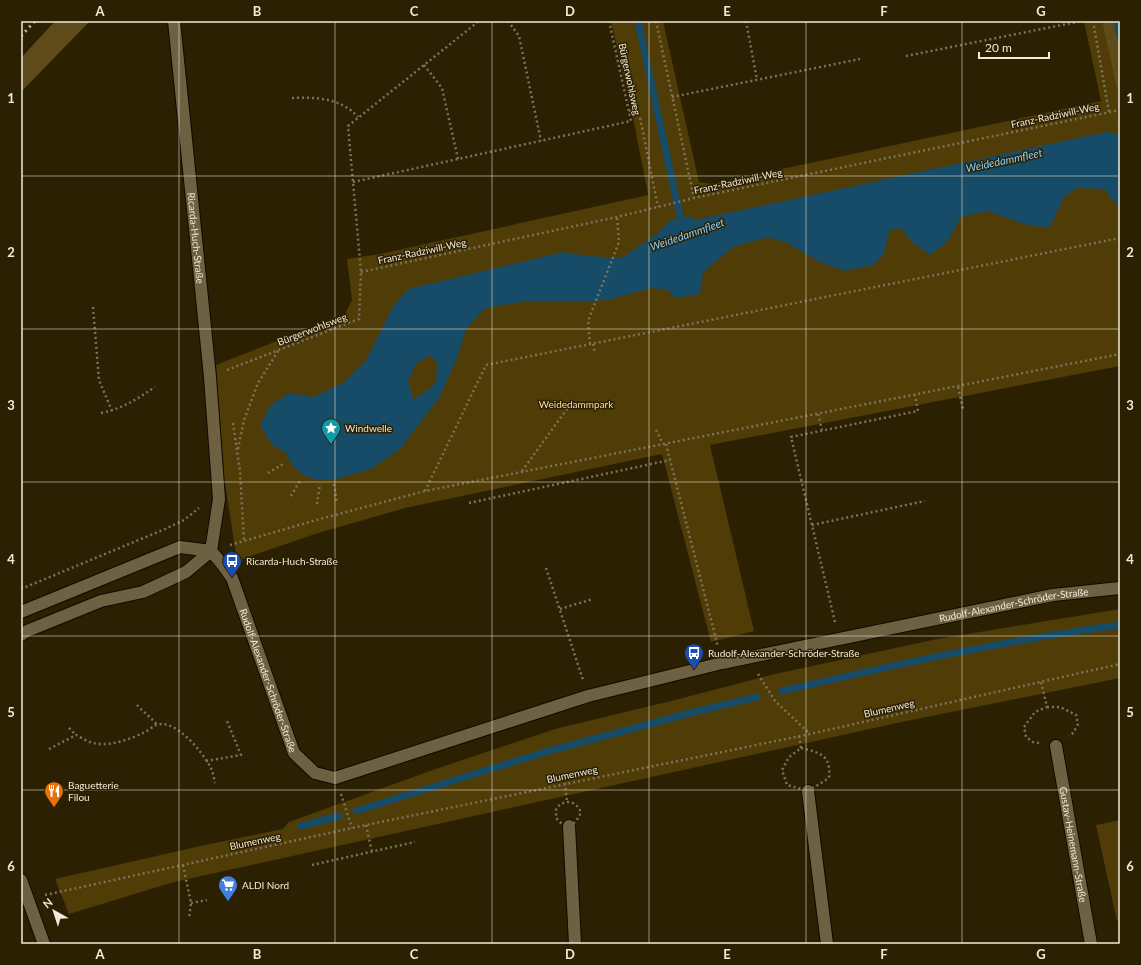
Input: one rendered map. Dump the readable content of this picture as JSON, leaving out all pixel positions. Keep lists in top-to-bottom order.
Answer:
{
  "streets": {
    "street": ["Ricarda-Huch-Straße", "Rudolf-Alexander-Schröder-Straße", "Gustav-Heinemann-Straße"],
    "path": ["Bürgerwohlsweg", "Franz-Radziwill-Weg", "Blumenweg"]
  },
  "crossings": [
    ["Bürgerwohlsweg", "Franz-Radziwill-Weg"],
    ["Bürgerwohlsweg", "Ricarda-Huch-Straße"],
    ["Ricarda-Huch-Straße", "Rudolf-Alexander-Schröder-Straße"]
  ],
  "water": ["Weidedammfleet"],
  "parks": ["Weidedammpark"],
  "places": {
    "place": ["Windwelle"],
    "bus stop": ["Ricarda-Huch-Straße", "Rudolf-Alexander-Schröder-Straße"],
    "restaurant": ["Baguetterie Filou"],
    "supermarket": ["ALDI Nord"]
  },
  "scale_bar": "20 m",
  "north": "top left",
  "grid": {
    "columns": [
      "A",
      "B",
      "C",
      "D",
      "E",
      "F",
      "G"
    ],
    "rows": [
      "1",
      "2",
      "3",
      "4",
      "5",
      "6"
    ]
  }
}
